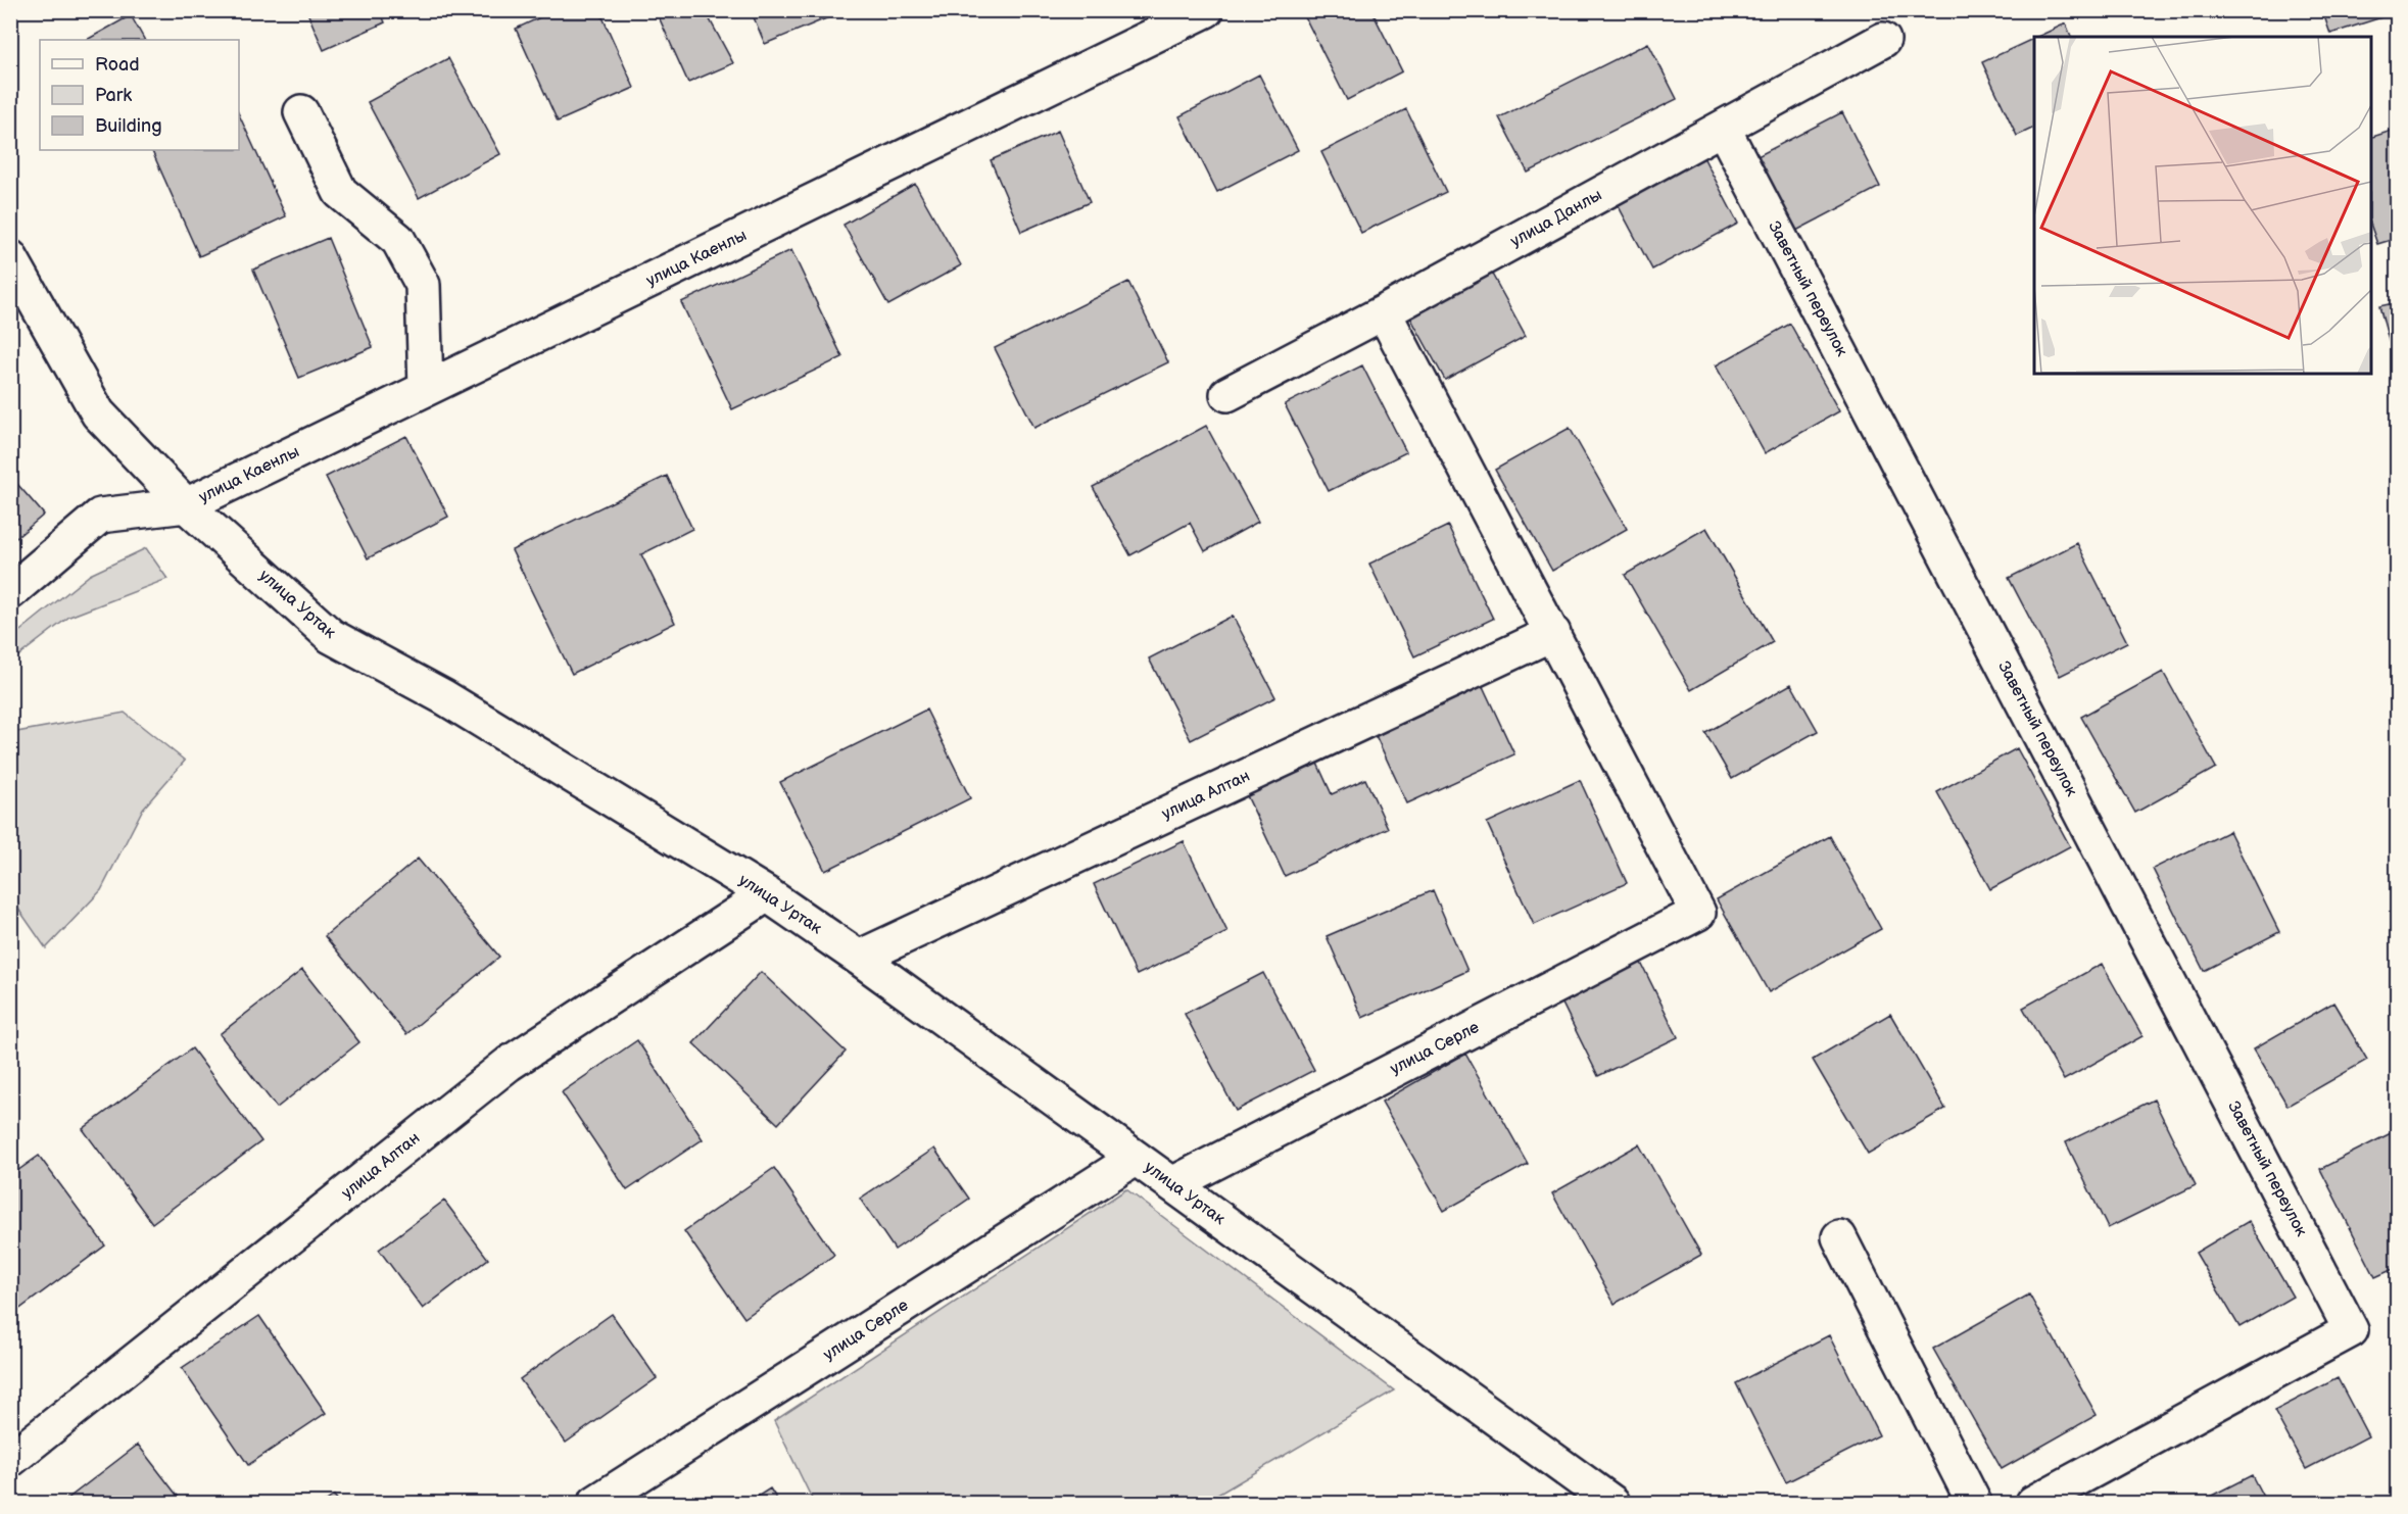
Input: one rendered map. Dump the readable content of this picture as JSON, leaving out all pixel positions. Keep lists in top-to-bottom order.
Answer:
{
  "streets": {
    "street": [
      "улица Данлы",
      "улица Каенлы",
      "Заветный переулок",
      "улица Уртак",
      "улица Алтан",
      "улица Серле"
    ]
  },
  "crossings": [
    ["улица Данлы", "Заветный переулок"],
    ["улица Каенлы", "улица Уртак"],
    ["улица Уртак", "улица Алтан"],
    ["улица Уртак", "улица Серле"],
    ["улица Алтан", "улица Серле"]
  ],
  "legend": ["Road", "Park", "Building"]
}
